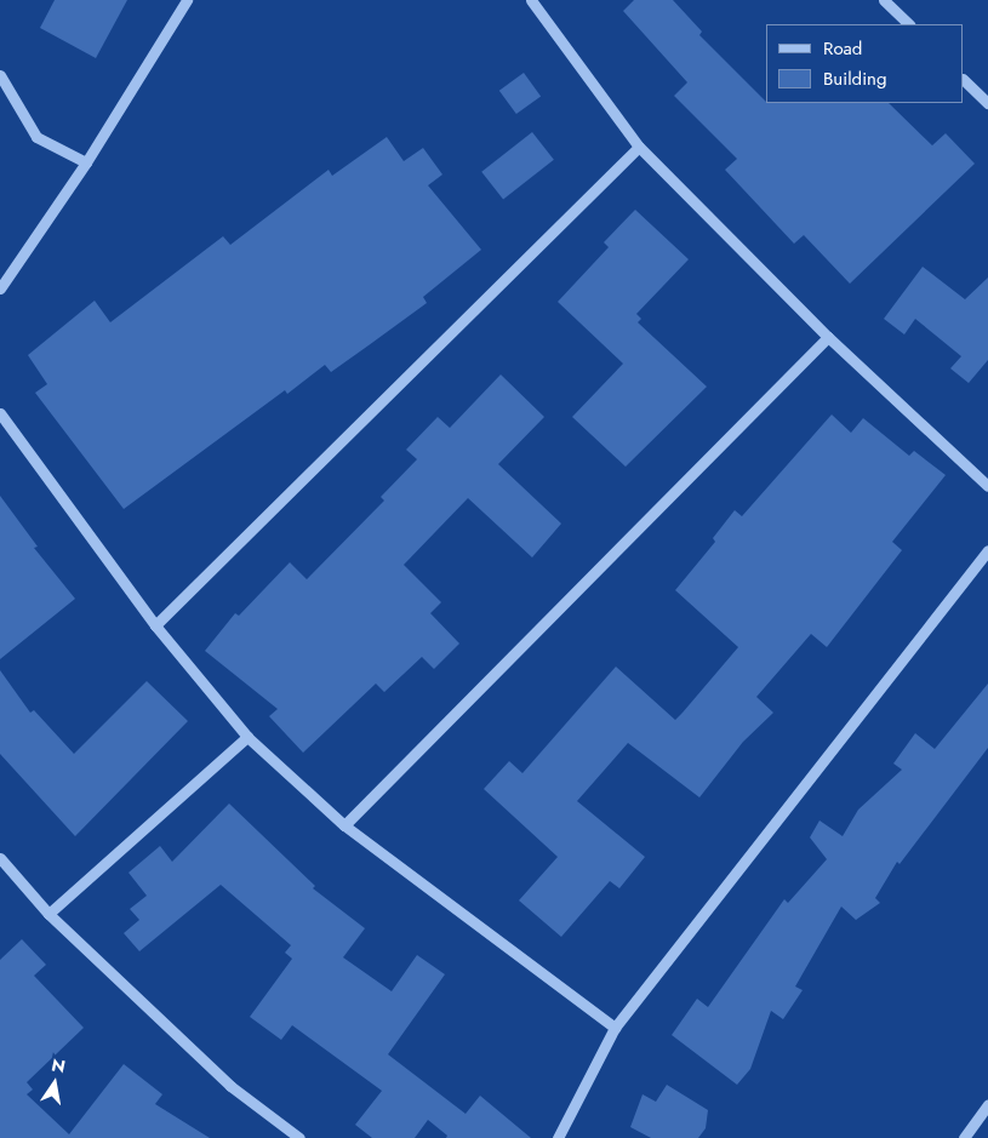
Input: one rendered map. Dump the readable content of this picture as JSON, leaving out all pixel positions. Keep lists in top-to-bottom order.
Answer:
{
  "legend": ["Road", "Building"],
  "north": "top"
}
